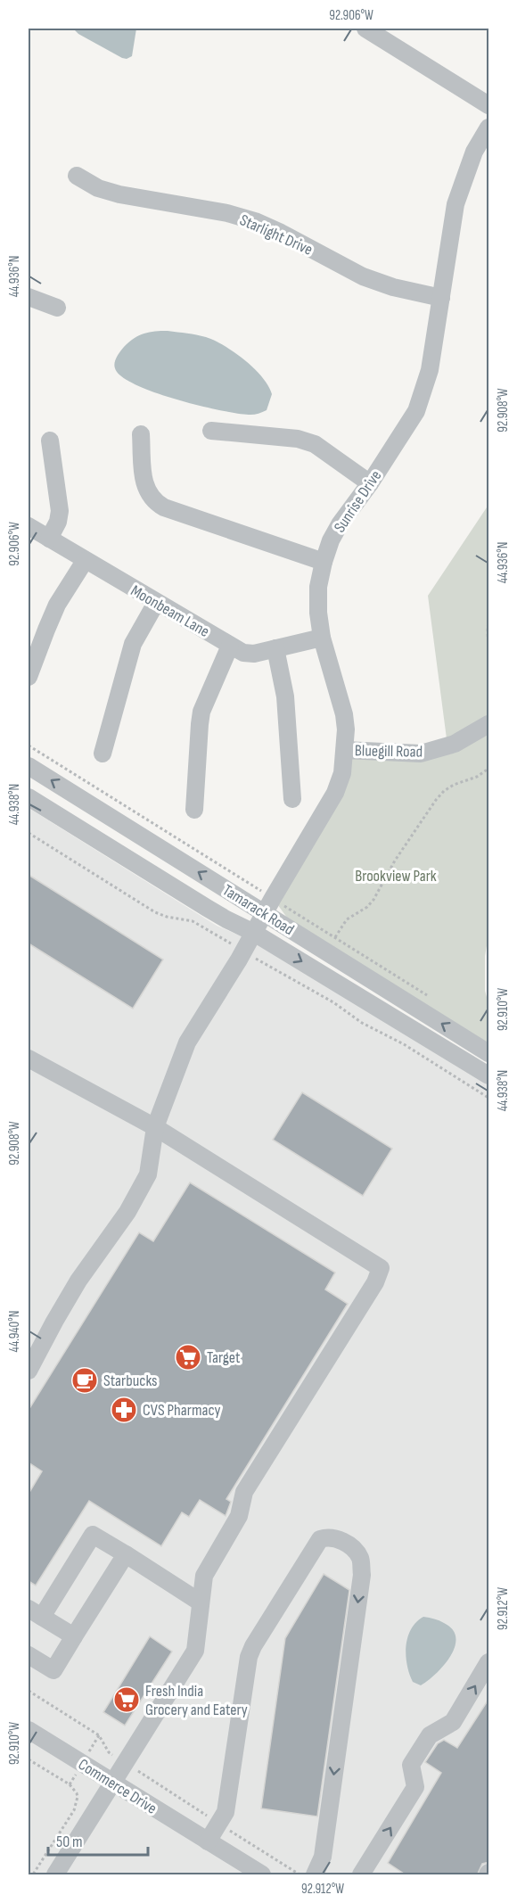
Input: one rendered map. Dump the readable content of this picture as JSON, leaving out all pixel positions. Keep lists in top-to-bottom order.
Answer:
{
  "streets": {
    "street": [
      "Starlight Drive",
      "Sunrise Drive",
      "Moonbeam Lane",
      "Bluegill Road",
      "Tamarack Road",
      "Commerce Drive"
    ]
  },
  "crossings": [
    ["Starlight Drive", "Sunrise Drive"],
    ["Sunrise Drive", "Moonbeam Lane"],
    ["Sunrise Drive", "Bluegill Road"],
    ["Sunrise Drive", "Tamarack Road"]
  ],
  "parks": ["Brookview Park"],
  "places": {
    "supermarket": ["Target", "Fresh India Grocery and Eatery"],
    "cafe": ["Starbucks"],
    "pharmacy": ["CVS Pharmacy"]
  },
  "scale_bar": "50 m",
  "coordinates": [
    "92.906°W",
    "44.936°N",
    "92.908°W",
    "44.938°N",
    "92.910°W",
    "44.940°N",
    "92.912°W"
  ]
}
